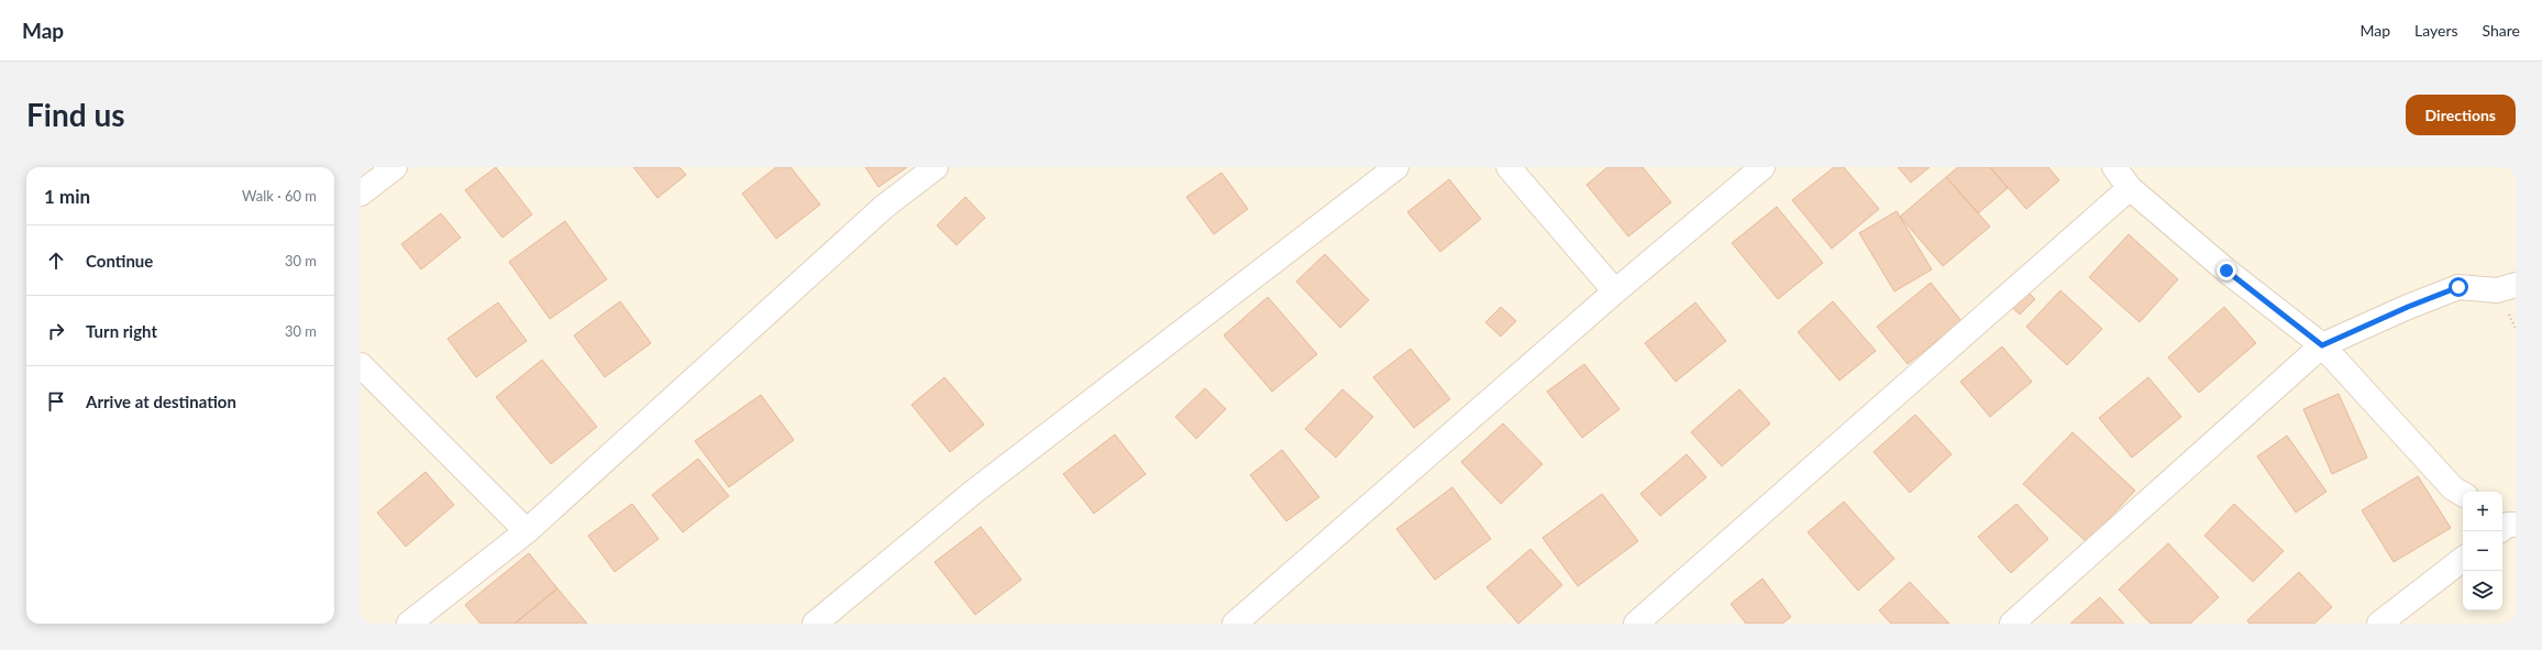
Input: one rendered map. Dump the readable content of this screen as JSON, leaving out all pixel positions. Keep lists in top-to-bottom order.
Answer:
{
  "page": {
    "header": "Map",
    "nav": ["Map", "Layers", "Share"],
    "buttons": "Directions",
    "title": "Find us",
    "heading": ["1 min", "Walk · 60 m"],
    "list": [
      ["Continue", "30 m"],
      ["Turn right", "30 m"],
      "Arrive at destination"
    ],
    "map_buttons": ["+", "−"]
  }
}
